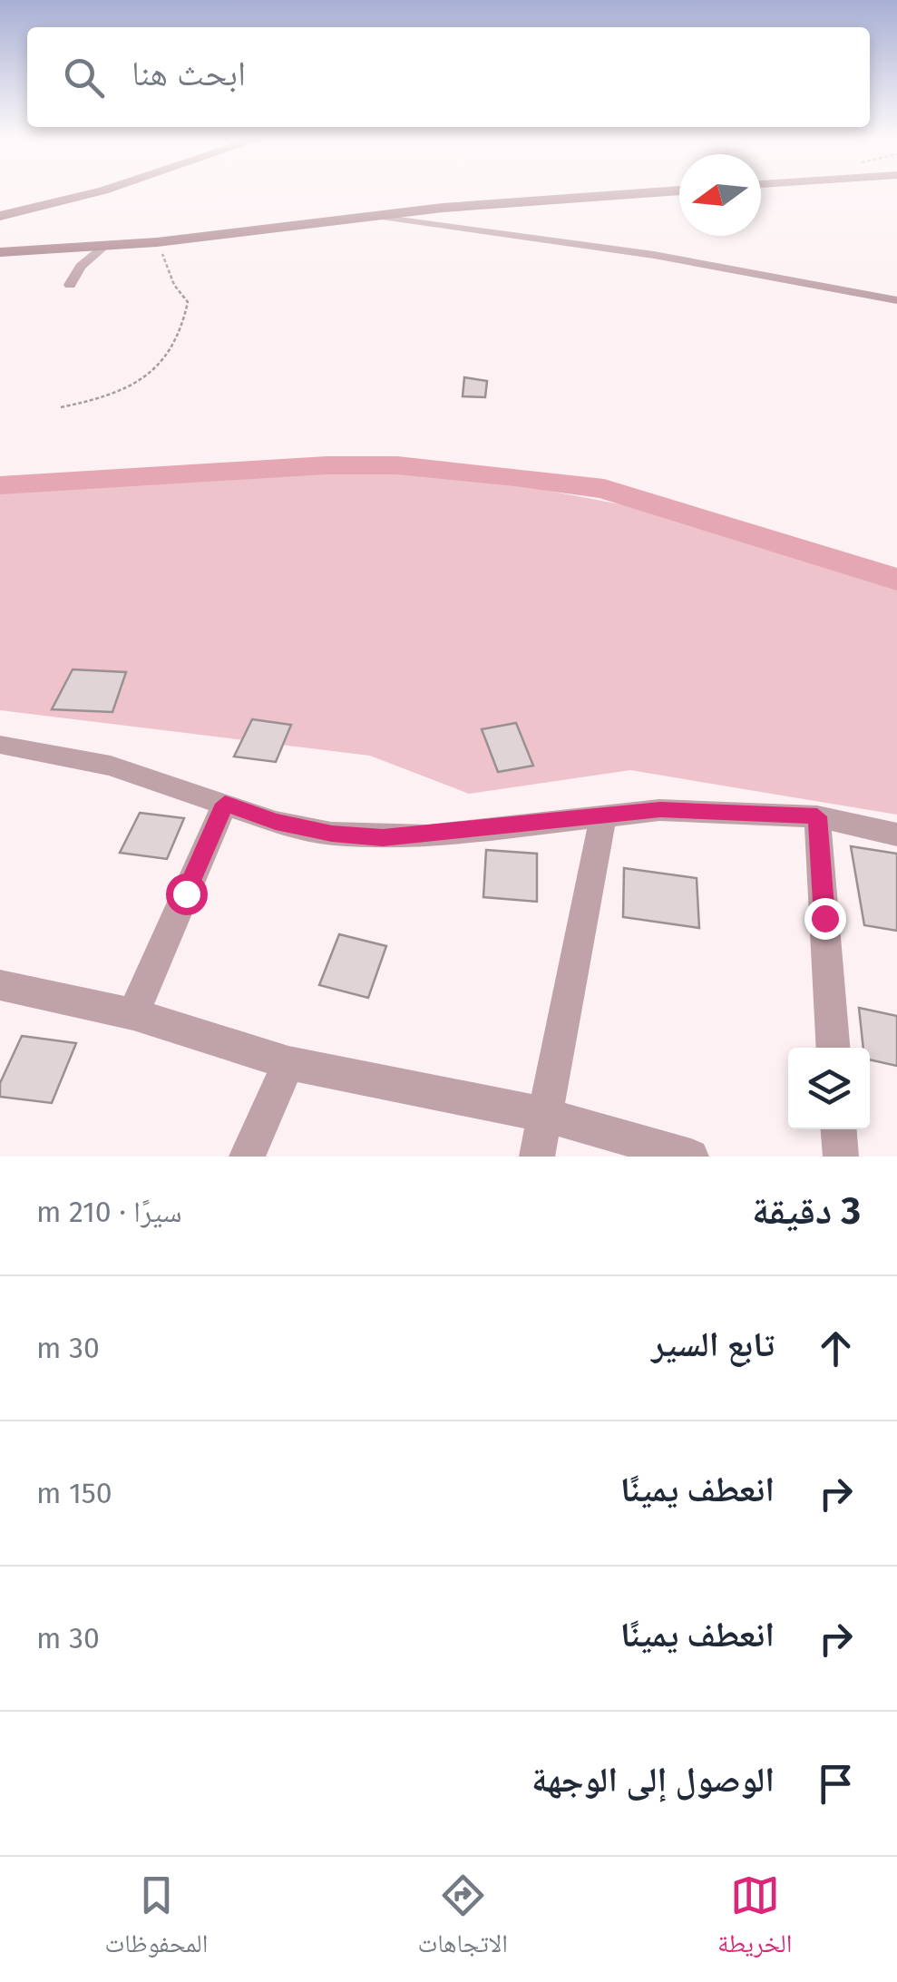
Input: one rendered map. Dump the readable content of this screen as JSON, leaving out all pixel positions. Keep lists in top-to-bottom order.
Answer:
{
  "north": "left",
  "page": {
    "search": "ابحث هنا",
    "heading": ["3 دقيقة", "سيرًا · 210 m"],
    "list": [
      ["تابع السير", "30 m"],
      ["انعطف يمينًا", "150 m"],
      ["انعطف يمينًا", "30 m"],
      "الوصول إلى الوجهة"
    ],
    "nav": ["الخريطة", "الاتجاهات", "المحفوظات"]
  }
}
